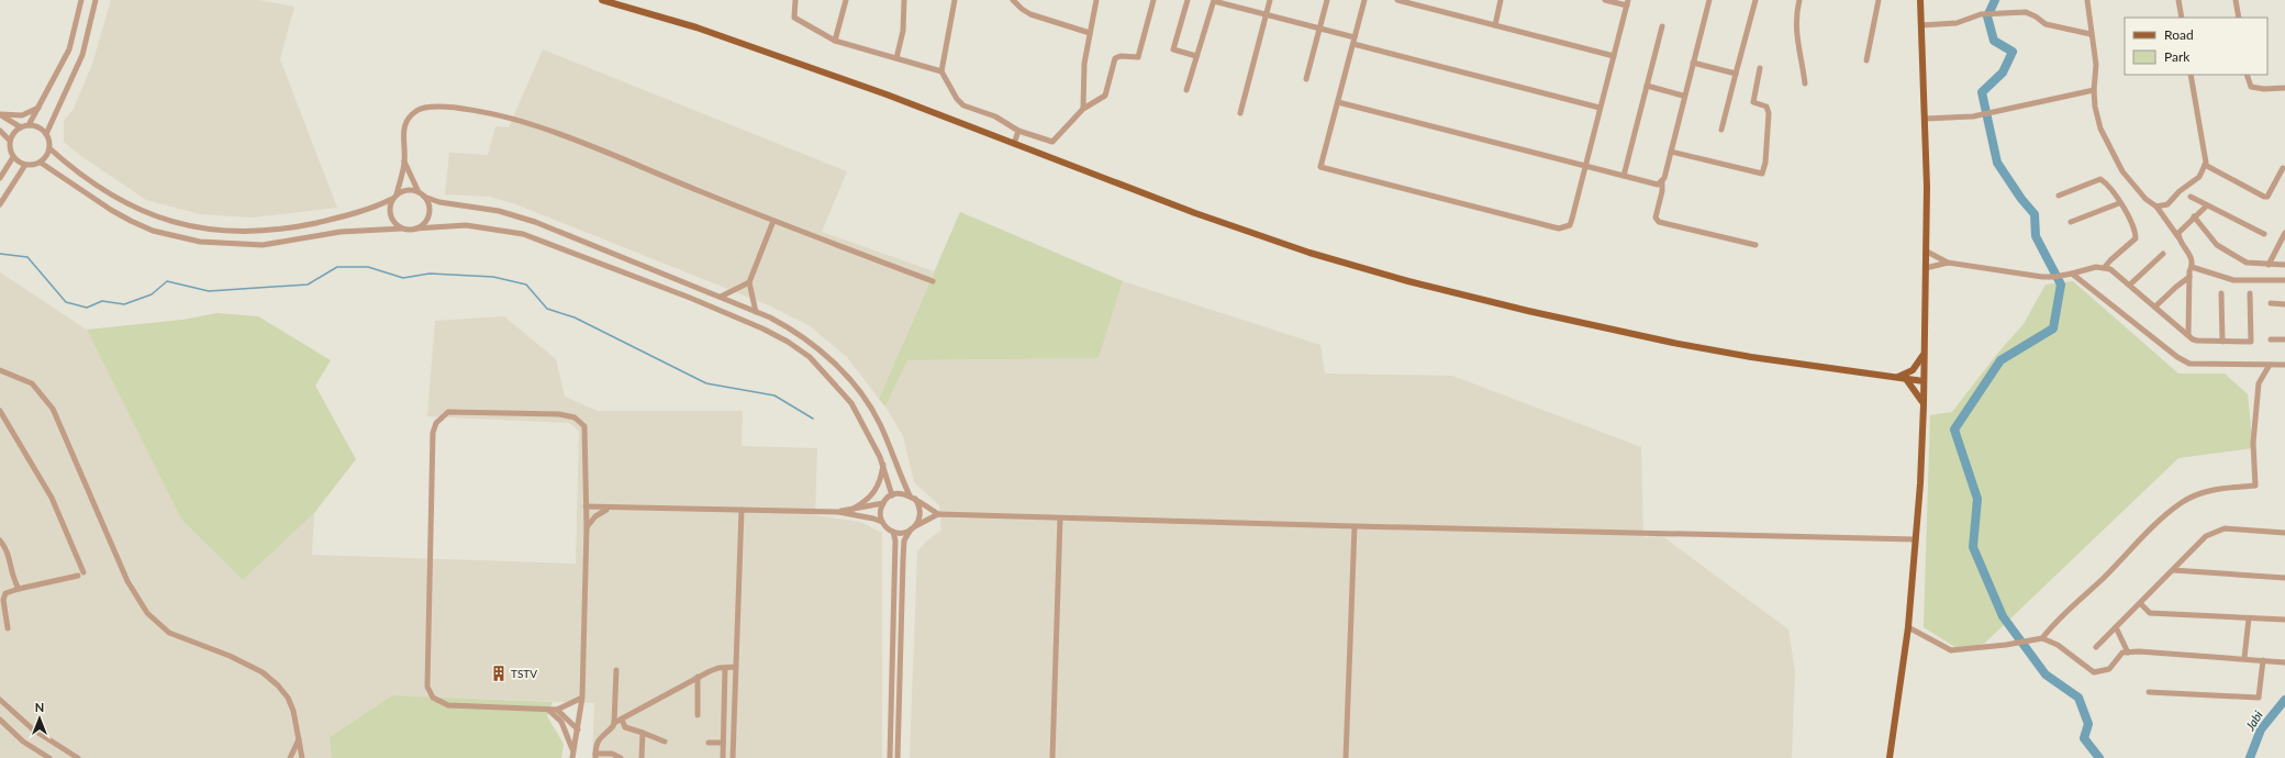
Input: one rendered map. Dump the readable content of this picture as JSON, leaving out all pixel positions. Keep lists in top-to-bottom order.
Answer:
{
  "water": ["Jabi"],
  "places": {
    "building": ["TSTV"]
  },
  "legend": ["Road", "Park"],
  "north": "top"
}
